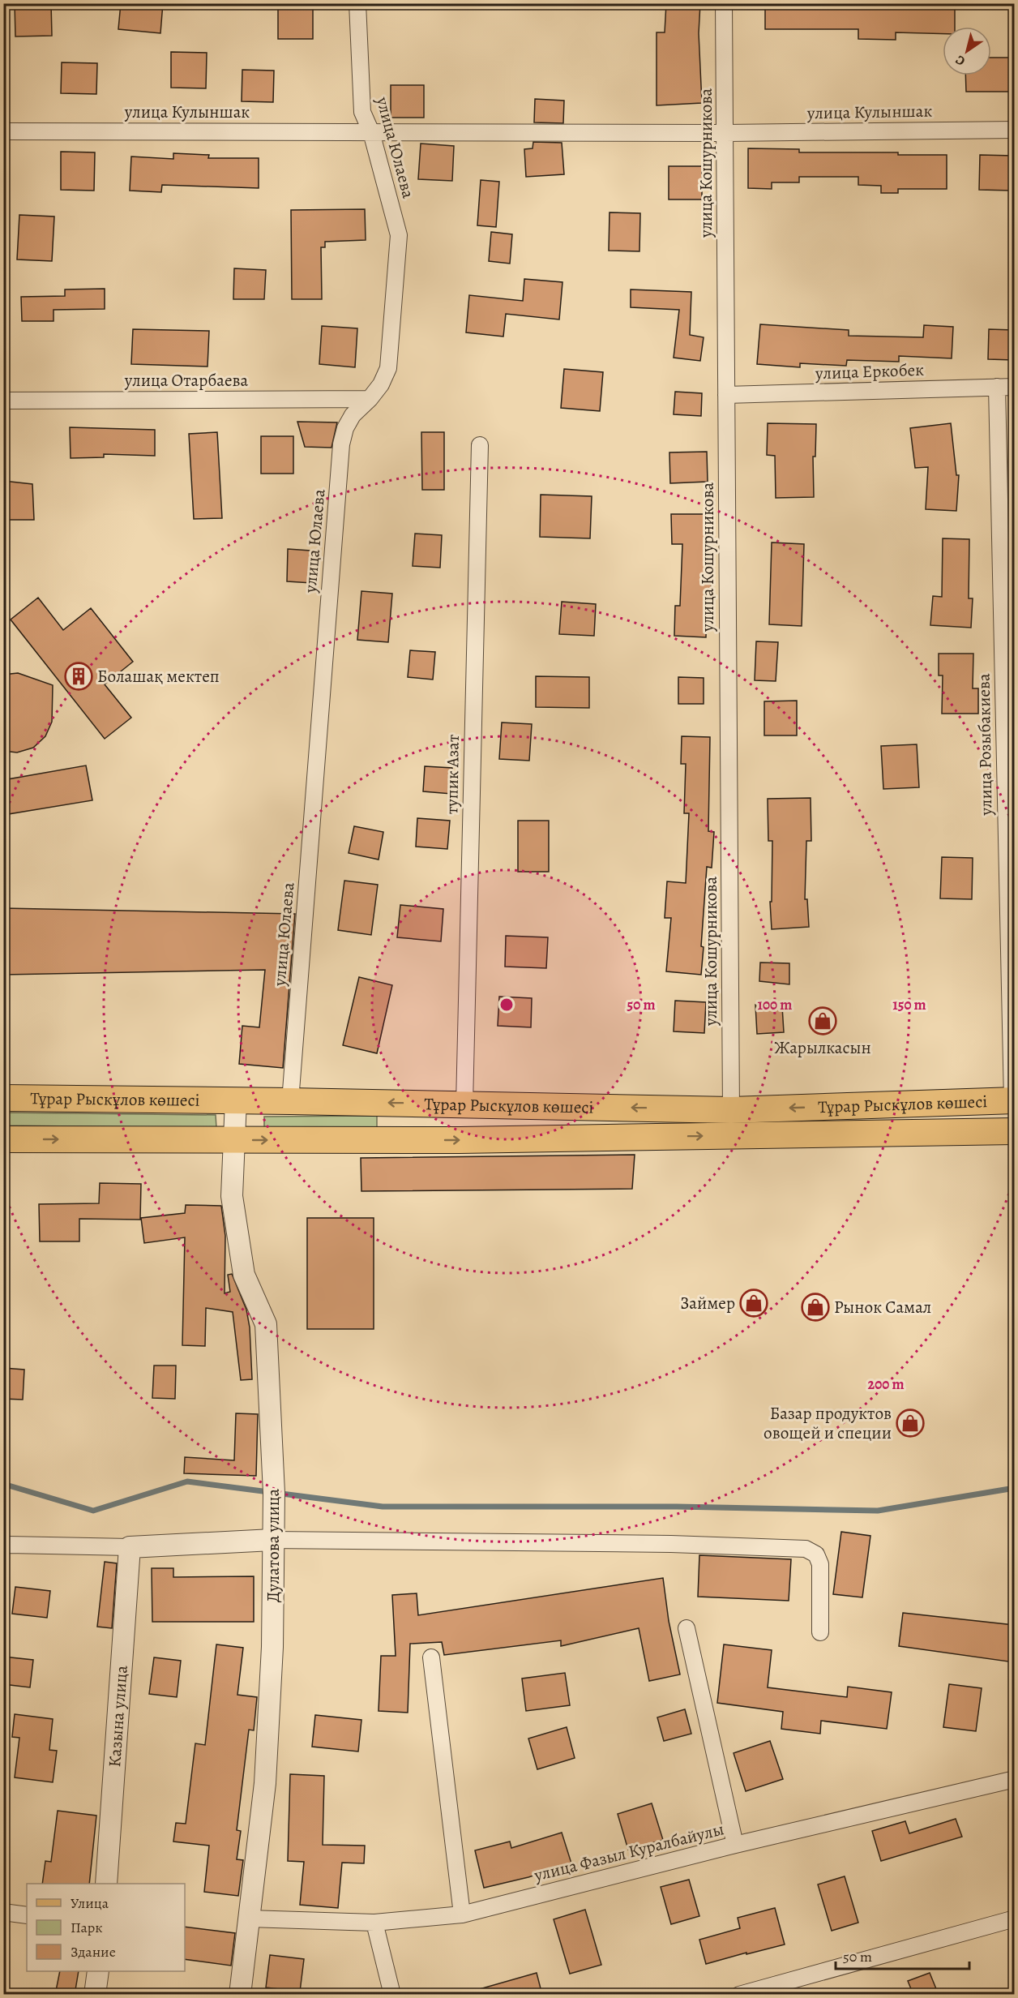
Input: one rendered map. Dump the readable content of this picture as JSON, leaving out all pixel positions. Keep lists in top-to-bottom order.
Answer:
{
  "streets": {
    "main road": ["Тұрар Рыскұлов көшесі"],
    "street": [
      "улица Кулыншак",
      "улица Юлаева",
      "улица Кошурникова",
      "улица Еркобек",
      "улица Отарбаева",
      "улица Розыбакиева",
      "тупик Азат",
      "Дулатова улица",
      "Казына улица",
      "улица Фазыл Куралбайулы"
    ]
  },
  "crossings": [
    ["улица Кулыншак", "улица Юлаева"],
    ["улица Кулыншак", "улица Кошурникова"],
    ["улица Юлаева", "улица Отарбаева"],
    ["улица Юлаева", "Тұрар Рыскұлов көшесі"],
    ["улица Кошурникова", "улица Еркобек"],
    ["улица Кошурникова", "Тұрар Рыскұлов көшесі"],
    ["улица Еркобек", "улица Розыбакиева"],
    ["улица Розыбакиева", "Тұрар Рыскұлов көшесі"],
    ["тупик Азат", "Тұрар Рыскұлов көшесі"],
    ["Тұрар Рыскұлов көшесі", "Дулатова улица"],
    ["Дулатова улица", "улица Фазыл Куралбайулы"]
  ],
  "places": {
    "building": ["Болашақ мектеп"],
    "shop": [
      "Жарылкасын",
      "Займер",
      "Рынок Самал",
      "Базар продуктов овощей и специи"
    ]
  },
  "legend": ["Улица", "Парк", "Здание"],
  "scale_bar": "50 m",
  "north": "bottom left",
  "rings": [
    "50 m",
    "100 m",
    "150 m",
    "200 m"
  ]
}
